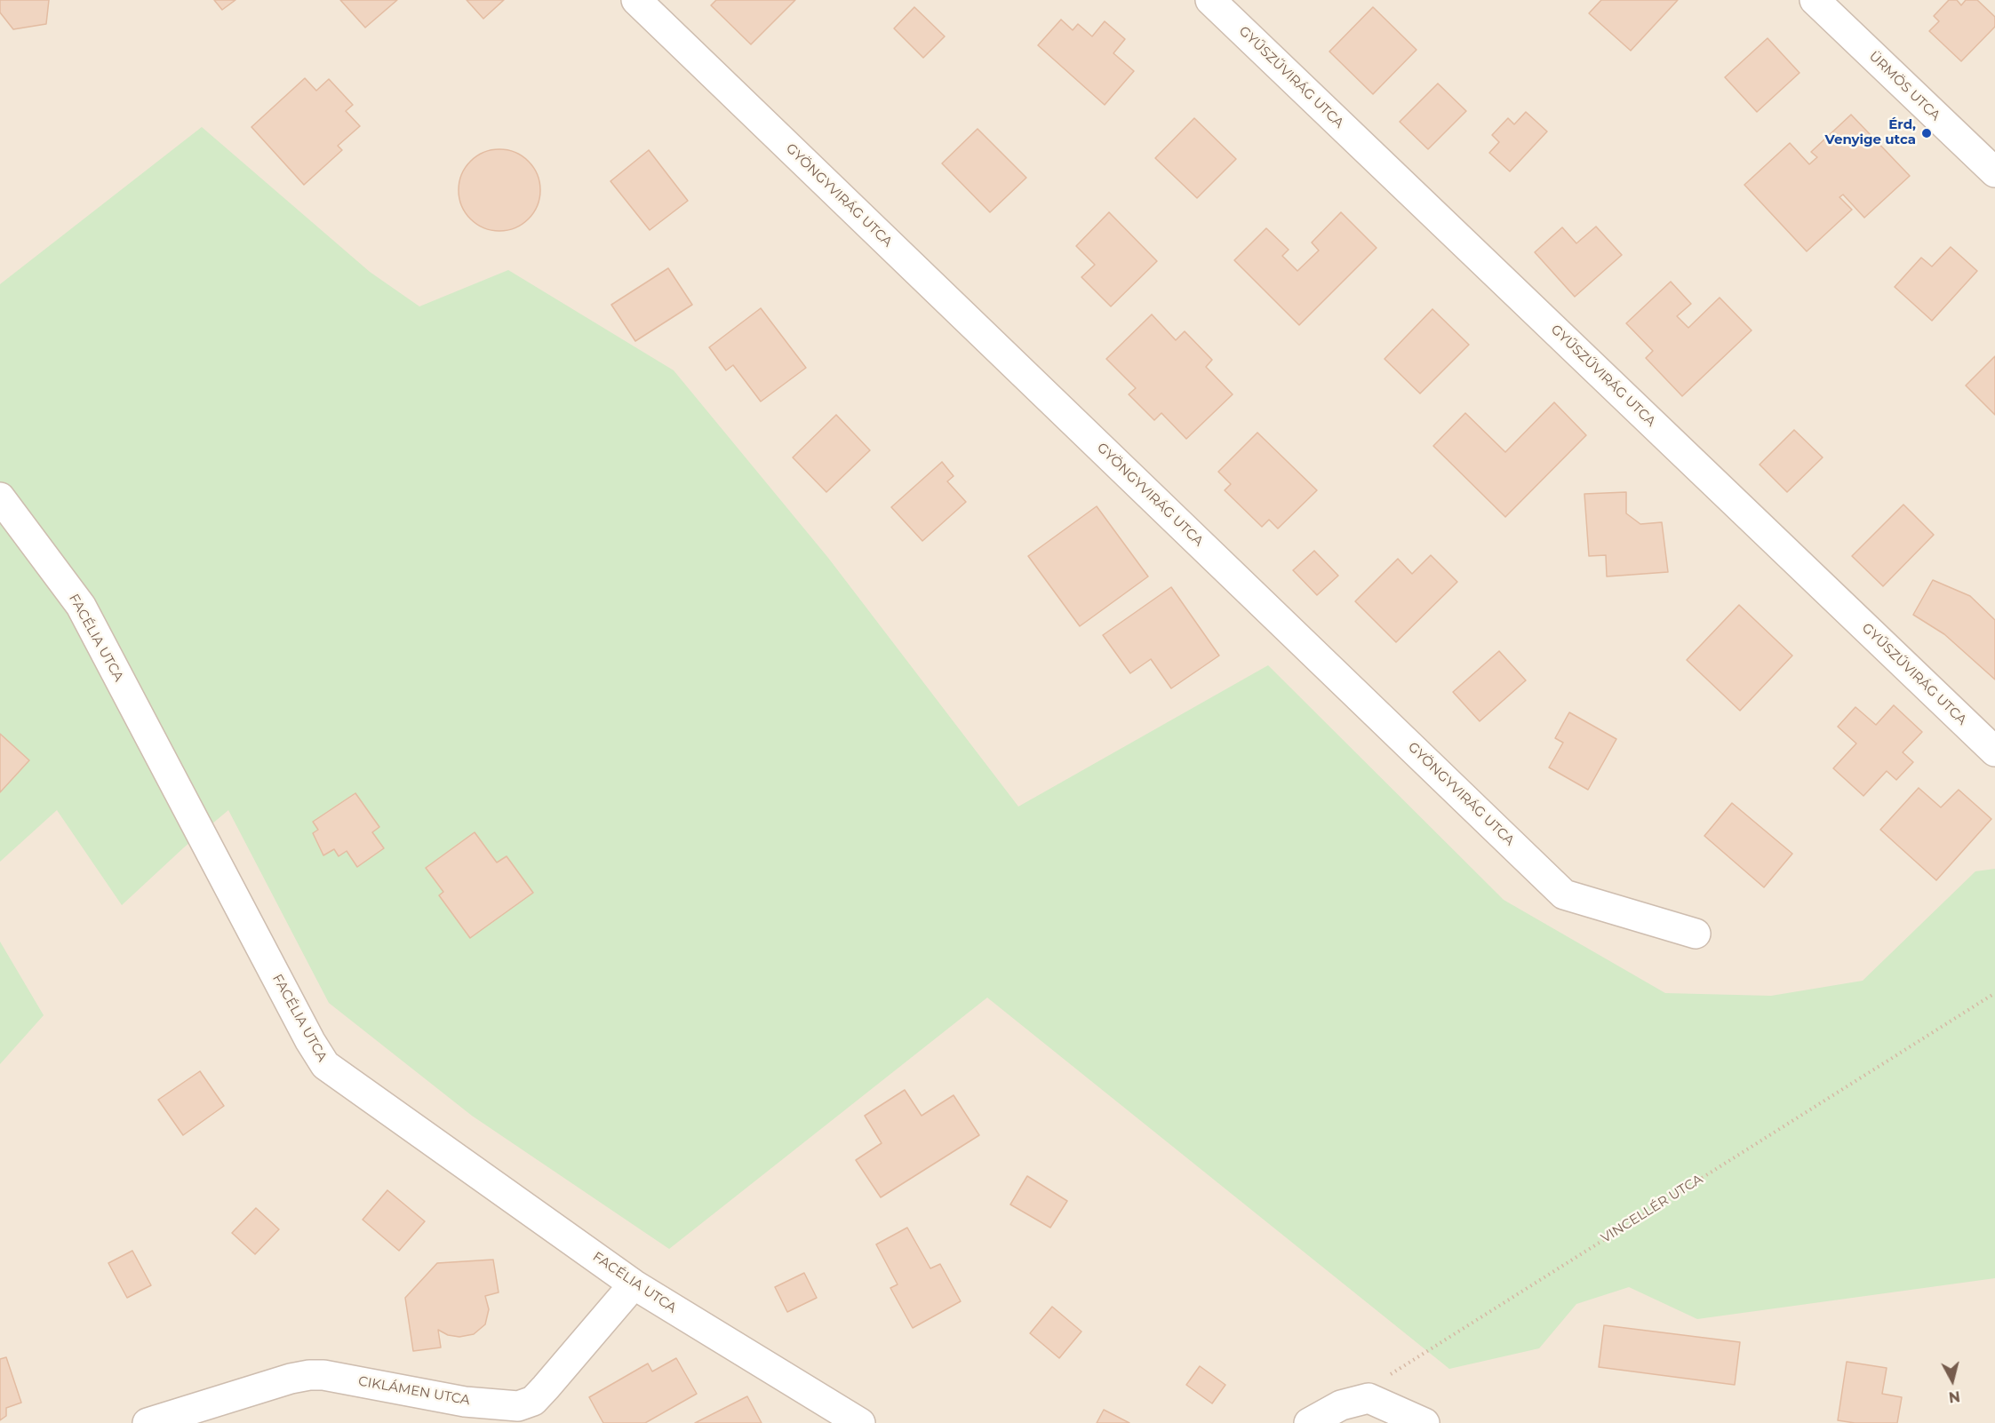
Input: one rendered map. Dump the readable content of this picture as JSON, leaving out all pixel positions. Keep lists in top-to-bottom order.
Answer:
{
  "streets": {
    "street": [
      "GYŰSZŰVIRÁG UTCA",
      "ÜRMÖS UTCA",
      "GYÖNGYVIRÁG UTCA",
      "FACÉLIA UTCA",
      "CIKLÁMEN UTCA"
    ],
    "path": ["VINCELLÉR UTCA"]
  },
  "crossings": [
    ["FACÉLIA UTCA", "CIKLÁMEN UTCA"]
  ],
  "places": ["Érd, Venyige utca"],
  "north": "bottom"
}
